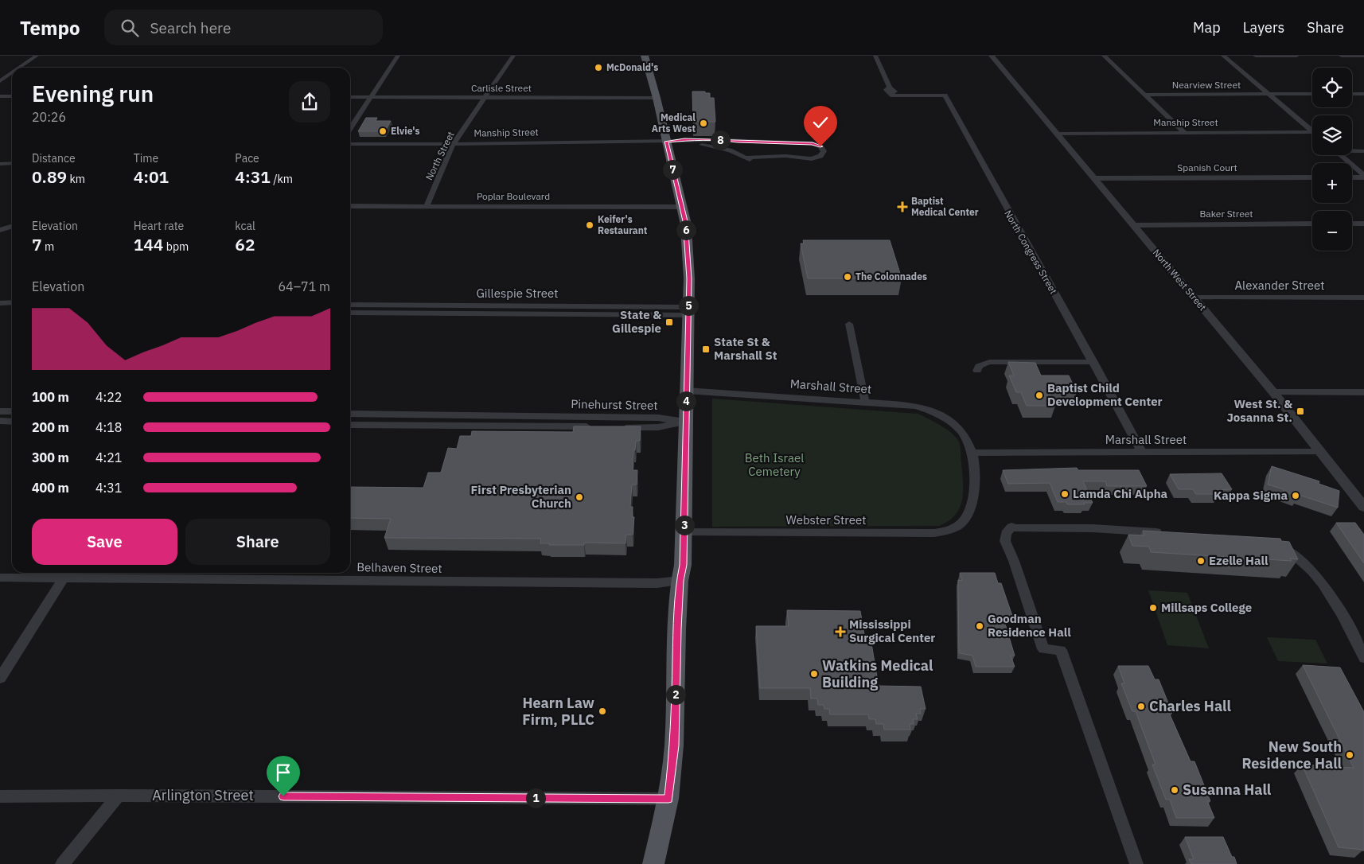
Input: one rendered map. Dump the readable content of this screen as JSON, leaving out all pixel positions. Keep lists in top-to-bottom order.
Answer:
{
  "streets": {
    "street": [
      "Nearview Street",
      "Carlisle Street",
      "Manship Street",
      "North Street",
      "Spanish Court",
      "Poplar Boulevard",
      "Baker Street",
      "North Congress Street",
      "North West Street",
      "Alexander Street",
      "Gillespie Street",
      "Marshall Street",
      "Pinehurst Street",
      "Webster Street",
      "Belhaven Street",
      "Arlington Street"
    ]
  },
  "crossings": [
    ["Carlisle Street", "North Street"],
    ["Manship Street", "North Street"],
    ["Manship Street", "North West Street"],
    ["North Street", "Poplar Boulevard"],
    ["Spanish Court", "North West Street"],
    ["Baker Street", "North West Street"],
    ["North Congress Street", "Marshall Street"],
    ["North West Street", "Alexander Street"],
    ["North West Street", "Marshall Street"],
    ["Marshall Street", "Webster Street"]
  ],
  "parks": ["Beth Israel Cemetery"],
  "places": {
    "other": [
      "McDonald's",
      "Medical Arts West",
      "Elvie's",
      "Keifer's Restaurant",
      "The Colonnades",
      "Baptist Child Development Center",
      "Lamda Chi Alpha",
      "Kappa Sigma",
      "First Presbyterian Church",
      "Ezelle Hall",
      "Millsaps College",
      "Goodman Residence Hall",
      "Watkins Medical Building",
      "Charles Hall",
      "Hearn Law Firm, PLLC",
      "New South Residence Hall",
      "Susanna Hall"
    ],
    "health": ["Baptist Medical Center", "Mississippi Surgical Center"],
    "transit": ["State & Gillespie", "State St & Marshall St", "West St. & Josanna St."]
  },
  "page": {
    "header": "Tempo",
    "search": "Search here",
    "nav": ["Map", "Layers", "Share"],
    "map_buttons": ["+", "−"],
    "heading": ["Evening run", "20:26"],
    "pins": [
      "8",
      "7",
      "6",
      "5",
      "4",
      "3",
      "2",
      "1"
    ],
    "stats": [
      ["Distance", "0.89 km"],
      ["Time", "4:01"],
      ["Pace", "4:31 /km"],
      ["Elevation", "7 m"],
      ["Heart rate", "144 bpm"],
      ["kcal", "62"]
    ],
    "chart": ["Elevation", "64–71 m"],
    "list": [
      {
        "name": "100 m",
        "note": "4:22"
      },
      {
        "name": "200 m",
        "note": "4:18"
      },
      {
        "name": "300 m",
        "note": "4:21"
      },
      {
        "name": "400 m",
        "note": "4:31"
      }
    ],
    "buttons": ["Save", "Share"]
  }
}
